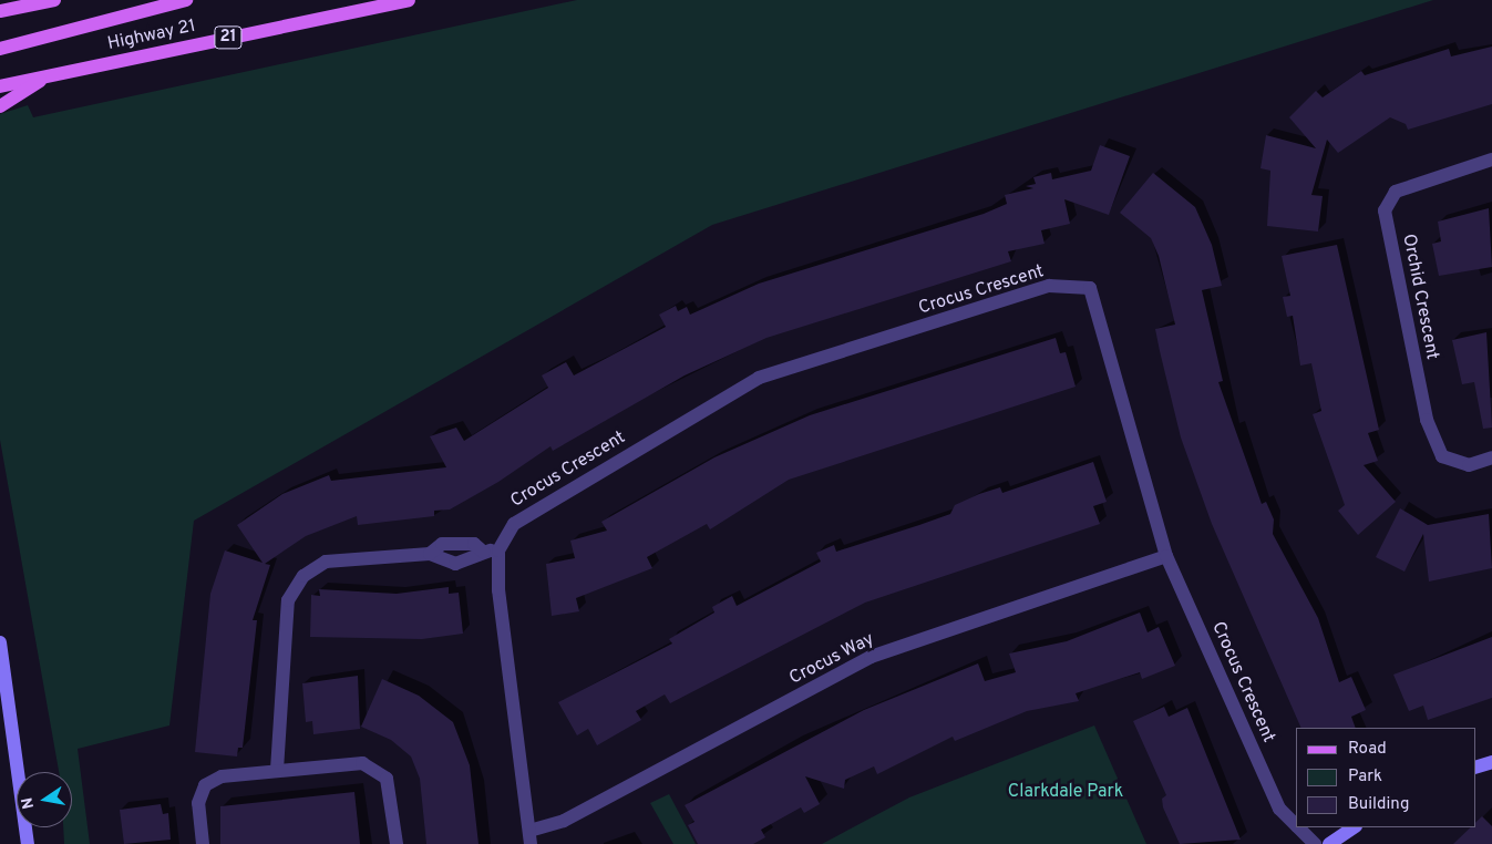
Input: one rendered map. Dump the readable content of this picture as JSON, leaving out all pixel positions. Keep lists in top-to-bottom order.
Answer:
{
  "streets": {
    "main road": ["Highway 21", "21"],
    "street": ["Crocus Crescent", "Orchid Crescent", "Crocus Way"]
  },
  "crossings": [
    ["Crocus Crescent", "Crocus Way"]
  ],
  "parks": ["Clarkdale Park"],
  "legend": ["Road", "Park", "Building"],
  "north": "left"
}
